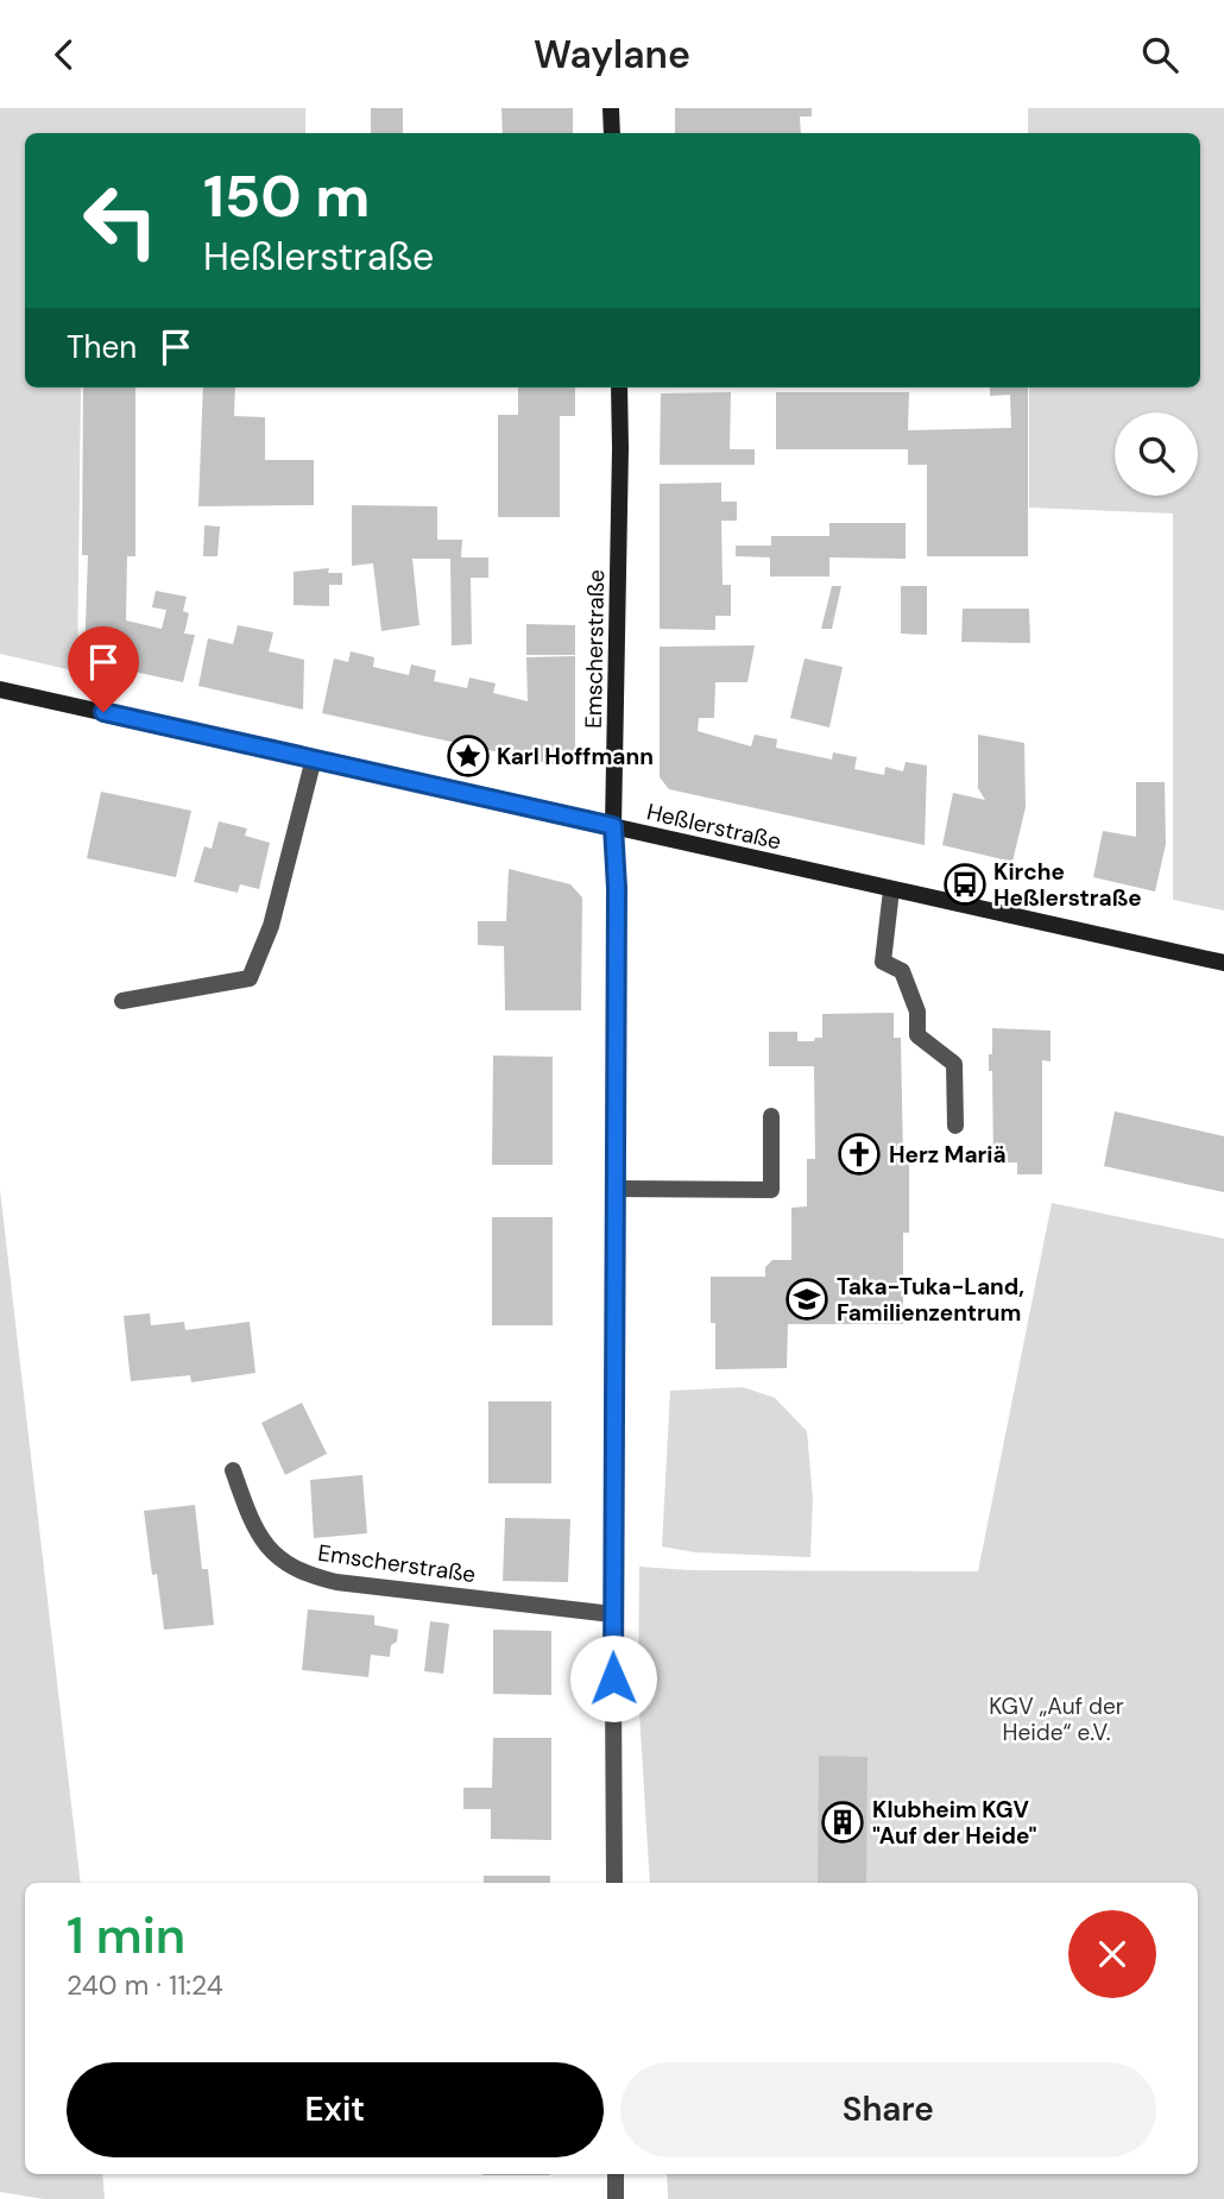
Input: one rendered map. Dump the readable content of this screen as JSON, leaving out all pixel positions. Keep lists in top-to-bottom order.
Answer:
{
  "streets": {
    "street": ["Emscherstraße", "Heßlerstraße"]
  },
  "crossings": [
    ["Emscherstraße", "Heßlerstraße"]
  ],
  "parks": ["KGV „Auf der Heide“ e.V."],
  "places": {
    "place": ["Karl Hoffmann"],
    "bus stop": ["Kirche Heßlerstraße"],
    "church": ["Herz Mariä"],
    "school or university": ["Taka-Tuka-Land, Familienzentrum"],
    "building": ["Klubheim KGV \"Auf der Heide\""]
  },
  "page": {
    "header": "Waylane",
    "turn": ["150 m", "Heßlerstraße"],
    "then": "Then",
    "heading": ["1 min", "240 m · 11:24"],
    "buttons": ["Exit", "Share"]
  }
}
